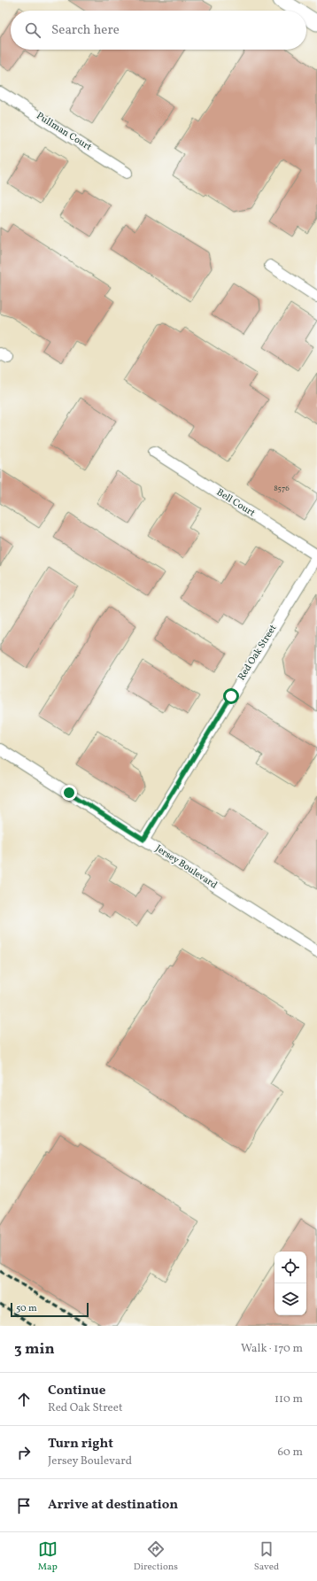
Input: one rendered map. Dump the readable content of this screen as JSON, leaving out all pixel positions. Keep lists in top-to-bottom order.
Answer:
{
  "streets": {
    "street": [
      "Pullman Court",
      "Bell Court",
      "Red Oak Street",
      "Jersey Boulevard"
    ]
  },
  "crossings": [
    ["Bell Court", "Red Oak Street"],
    ["Red Oak Street", "Jersey Boulevard"]
  ],
  "house_numbers": ["8576"],
  "scale_bar": "50 m",
  "page": {
    "search": "Search here",
    "scale": "50 m",
    "heading": ["3 min", "Walk · 170 m"],
    "list": [
      ["Continue", "Red Oak Street", "110 m"],
      ["Turn right", "Jersey Boulevard", "60 m"],
      "Arrive at destination"
    ],
    "nav": ["Map", "Directions", "Saved"]
  }
}
